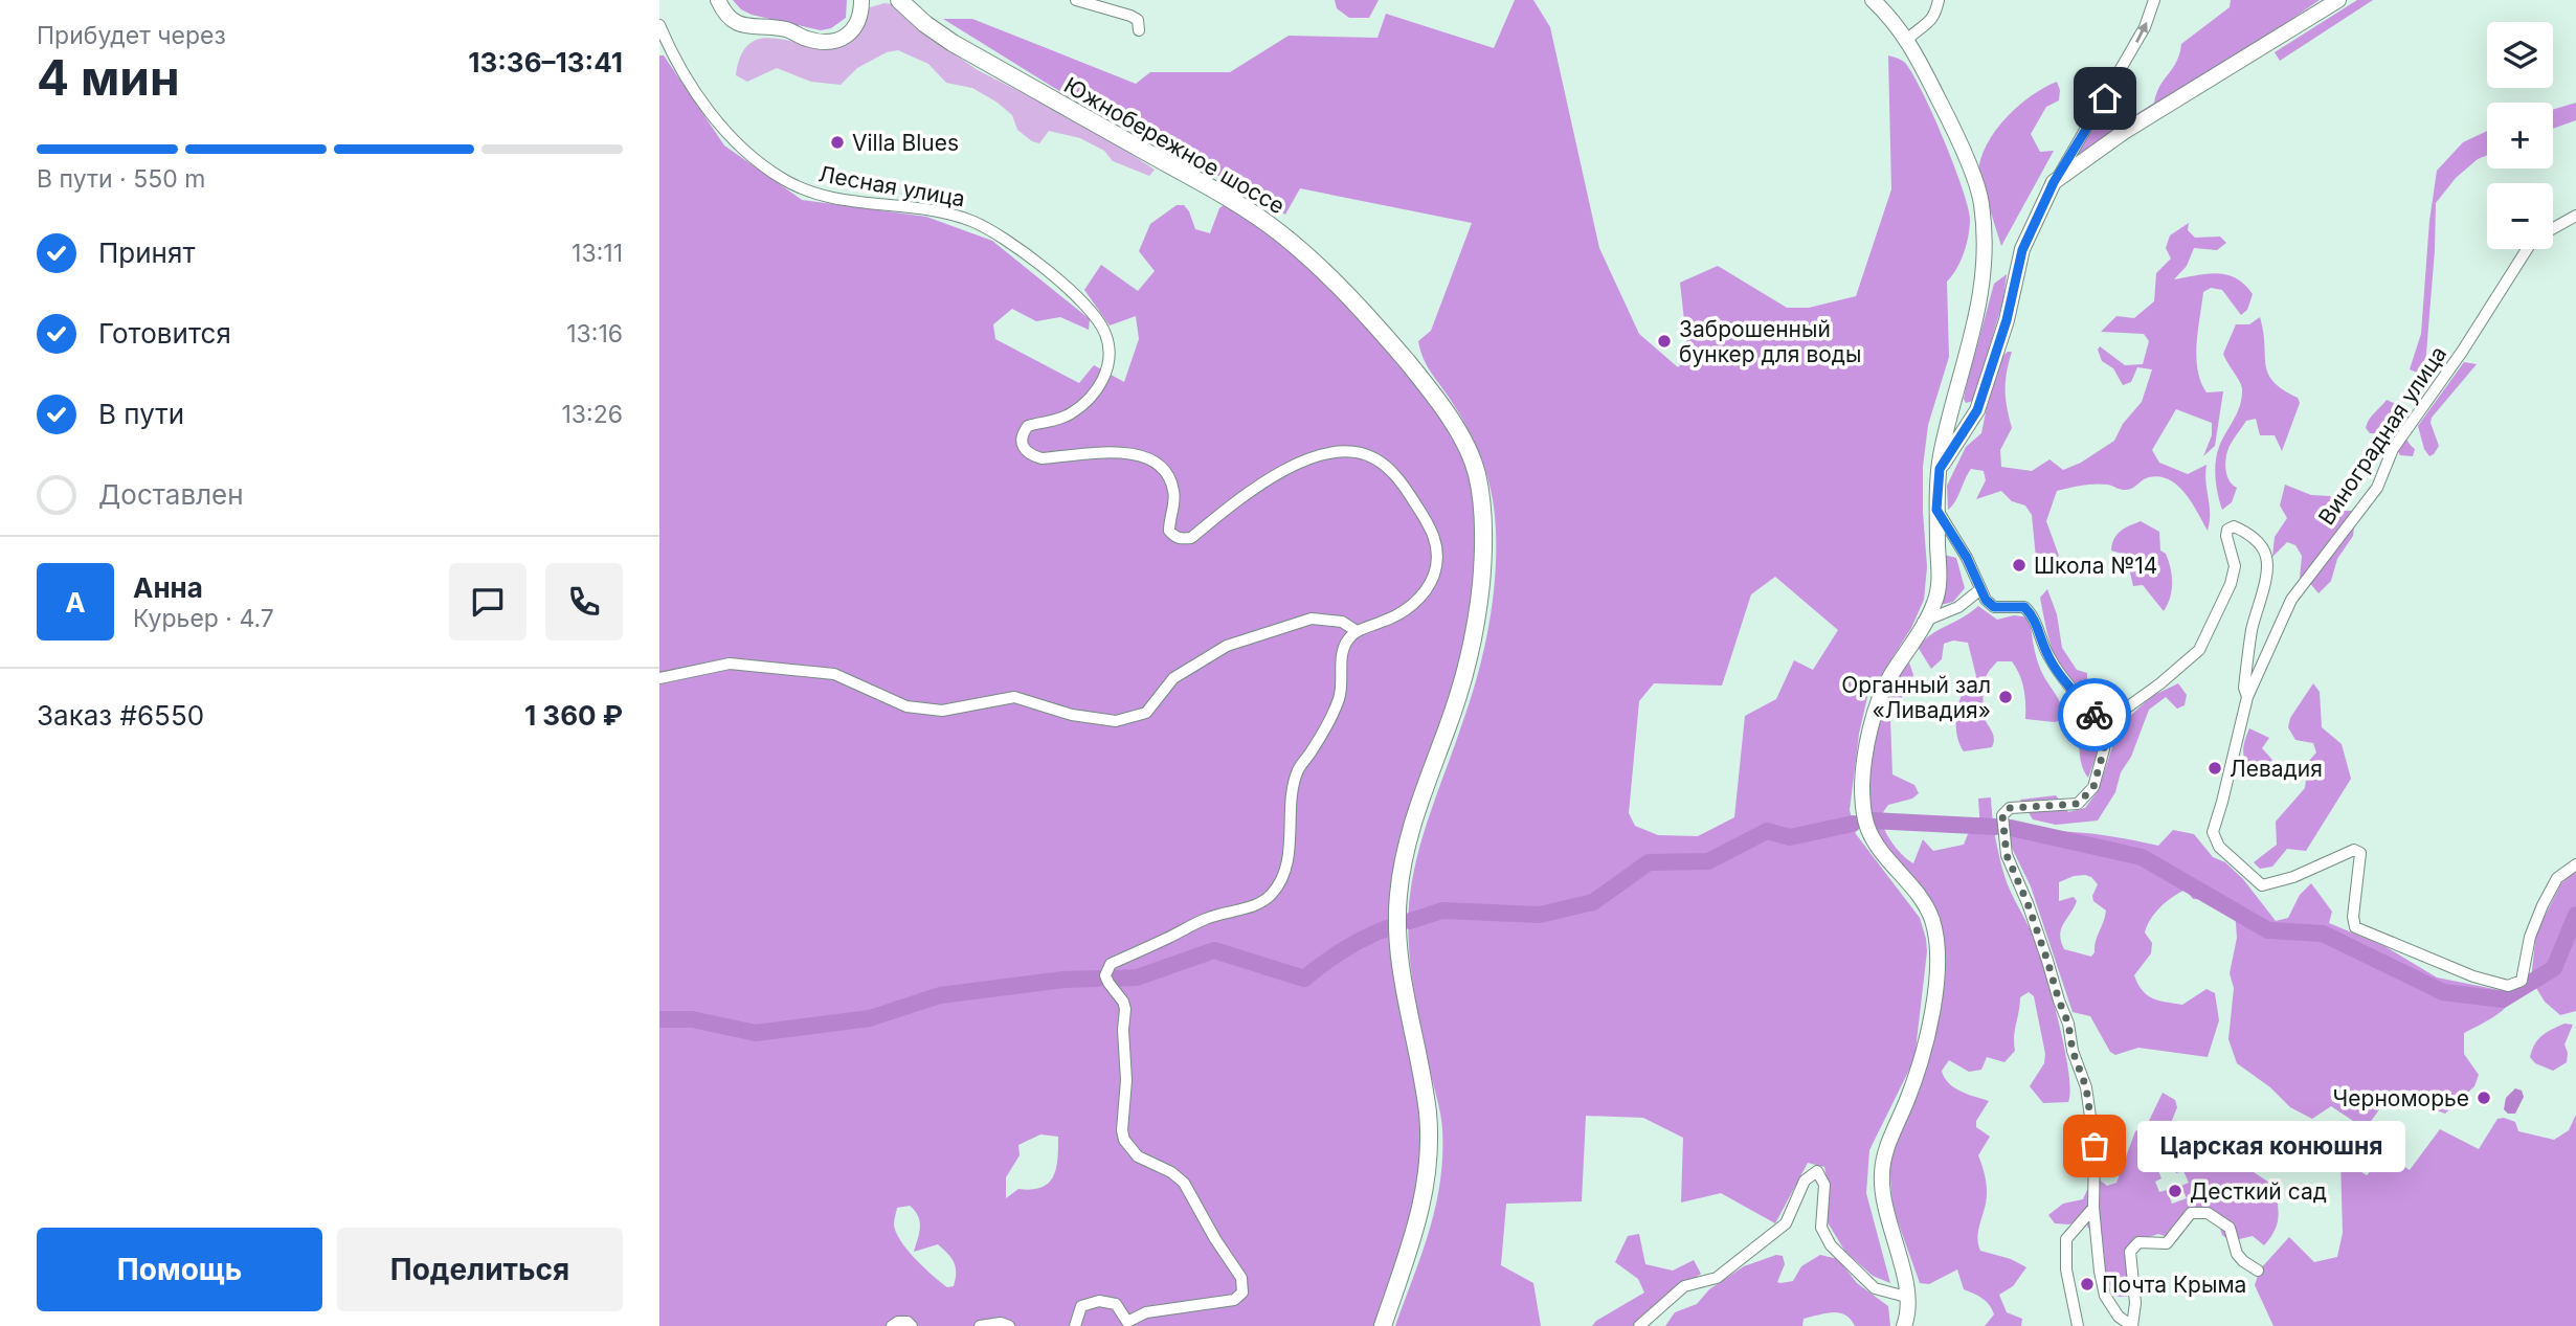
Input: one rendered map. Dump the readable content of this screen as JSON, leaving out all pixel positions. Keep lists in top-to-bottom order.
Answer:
{
  "streets": {
    "highway": ["Южнобережное шоссе"],
    "street": ["Лесная улица", "Виноградная улица"]
  },
  "places": [
    "Villa Blues",
    "Заброшенный бункер для воды",
    "Школа №14",
    "Органный зал «Ливадия»",
    "Левадия",
    "Черноморье",
    "Царская конюшня",
    "Десткий сад",
    "Почта Крыма"
  ],
  "page": {
    "heading": ["4 мин", "Прибудет через", "13:36–13:41"],
    "panel": [
      "Анна",
      "Курьер · 4.7",
      "Заказ #6550",
      "1 360 ₽"
    ],
    "map_buttons": ["+", "−"],
    "bar": "В пути · 550 m",
    "list": [
      ["Принят", "13:11"],
      ["Готовится", "13:16"],
      ["В пути", "13:26"],
      "Доставлен"
    ],
    "round": "А",
    "bubble": "Царская конюшня",
    "buttons": ["Помощь", "Поделиться"]
  }
}
